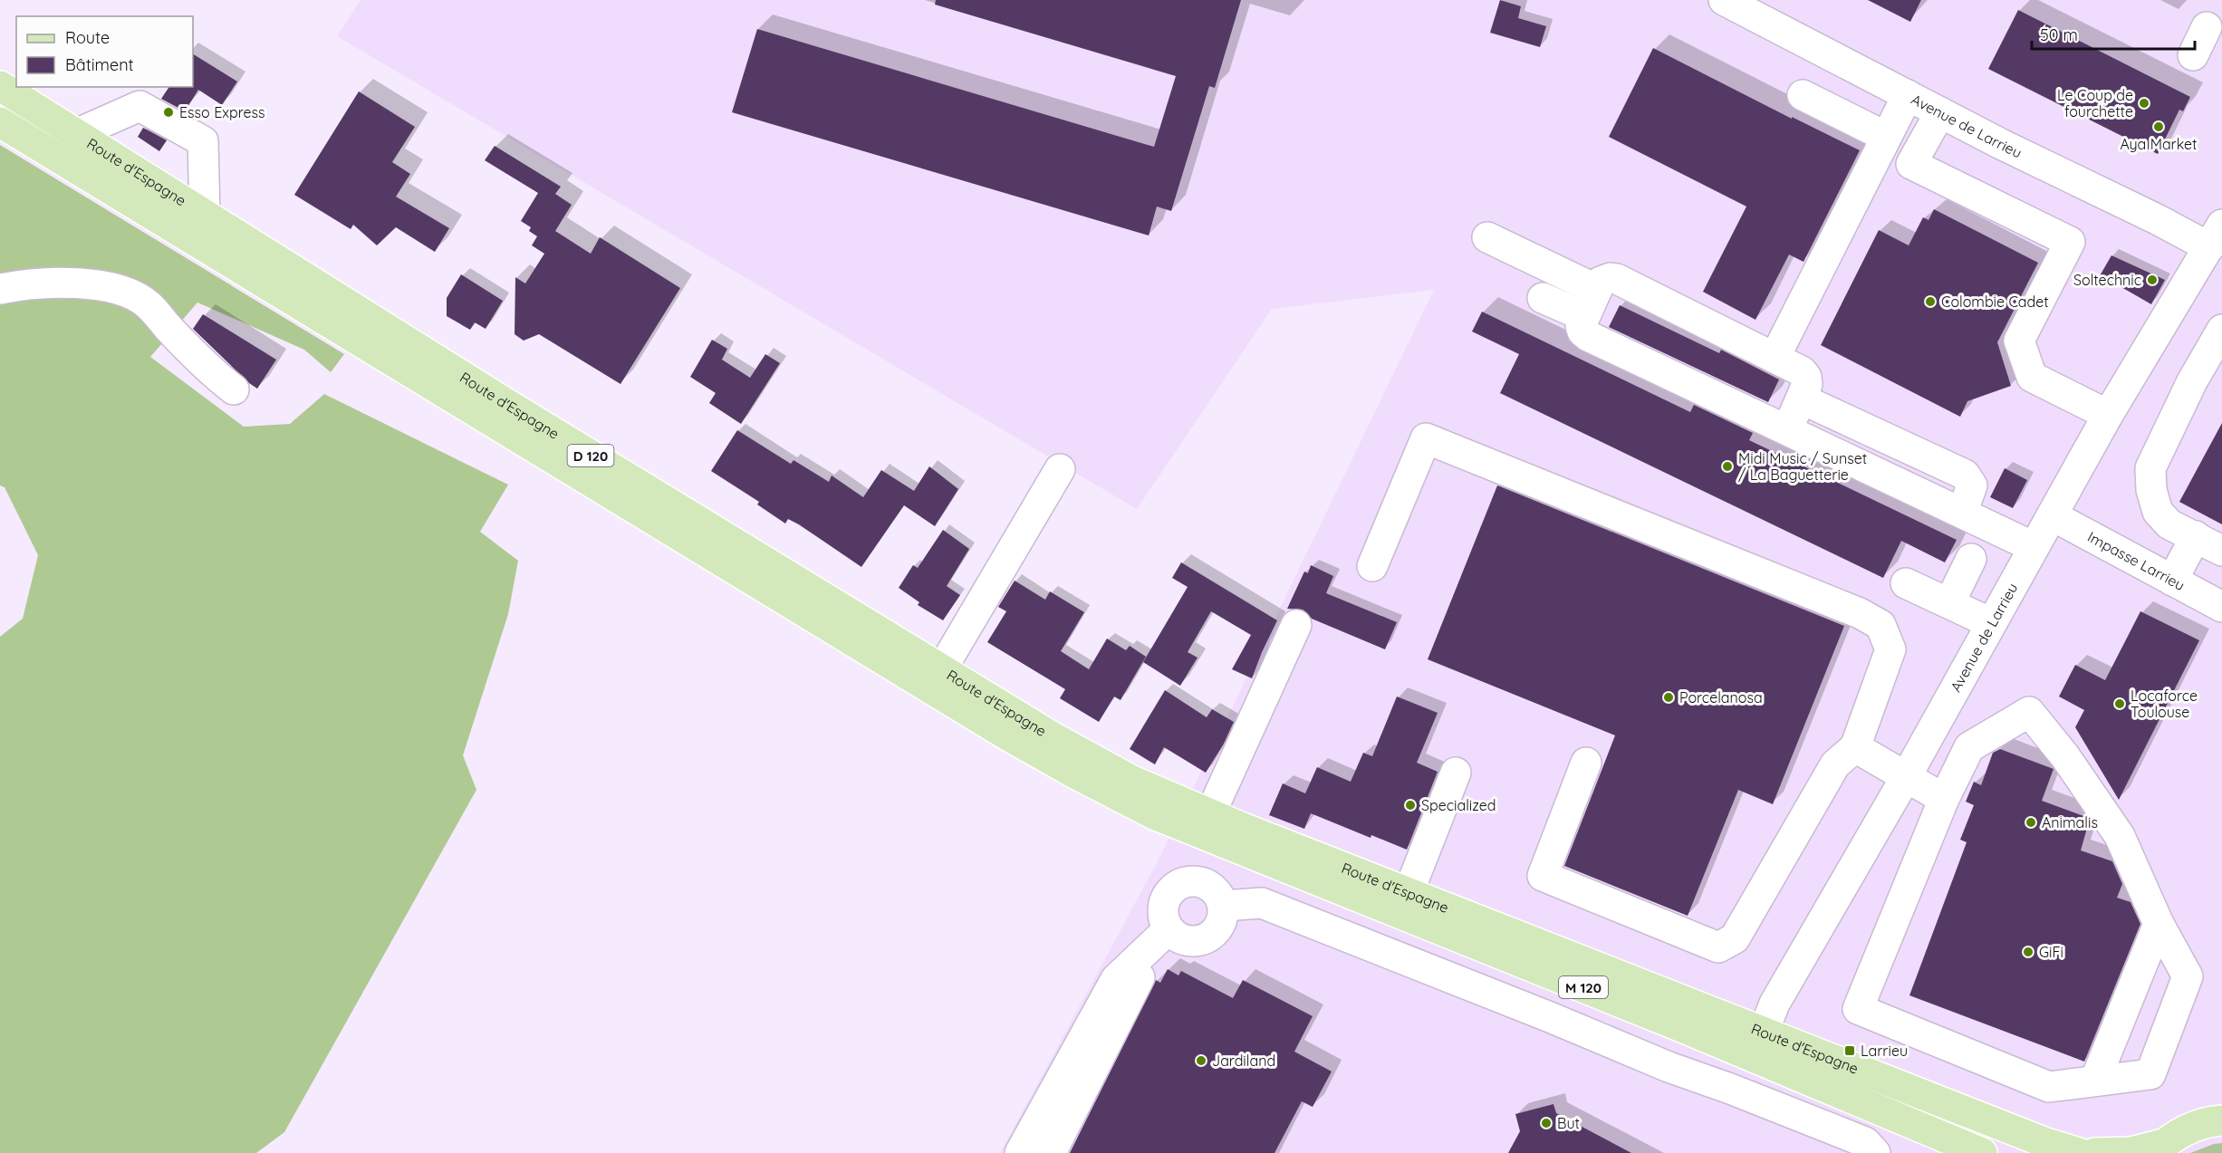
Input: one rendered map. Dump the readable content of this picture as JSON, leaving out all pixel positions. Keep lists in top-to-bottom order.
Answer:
{
  "streets": {
    "main road": ["Route d'Espagne", "D 120", "M 120"],
    "street": ["Avenue de Larrieu", "Impasse Larrieu"]
  },
  "crossings": [
    ["Avenue de Larrieu", "Route d'Espagne"],
    ["Avenue de Larrieu", "Impasse Larrieu"]
  ],
  "places": {
    "other": [
      "Le Coup de fourchette",
      "Esso Express",
      "Aya Market",
      "Soltechnic",
      "Colombie Cadet",
      "Midi Music / Sunset / La Baguetterie",
      "Porcelanosa",
      "Locaforce Toulouse",
      "Specialized",
      "Animalis",
      "GiFi",
      "Jardiland",
      "But"
    ],
    "transit": ["Larrieu"]
  },
  "legend": ["Route", "Bâtiment"],
  "scale_bar": "50 m"
}
